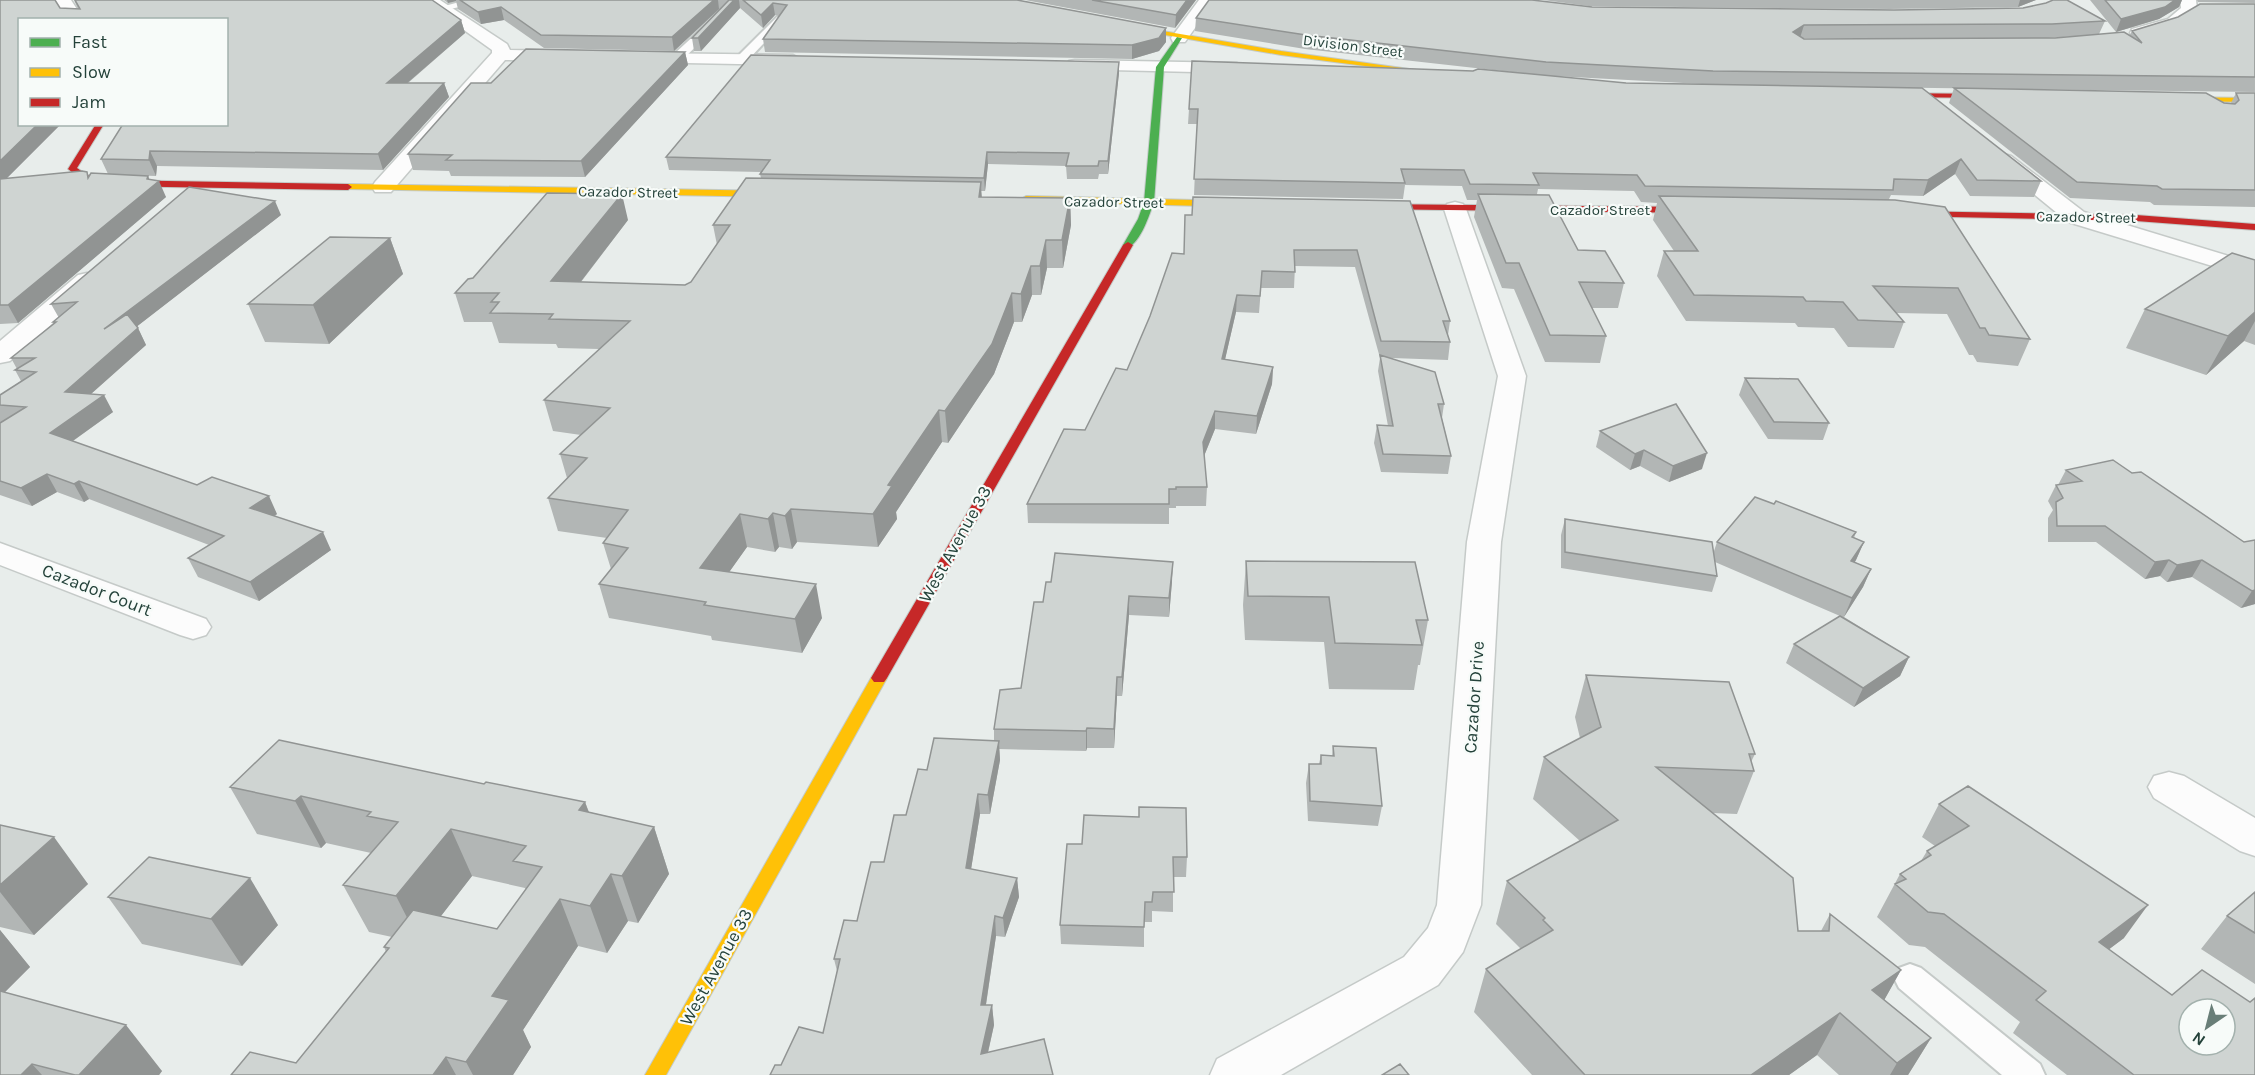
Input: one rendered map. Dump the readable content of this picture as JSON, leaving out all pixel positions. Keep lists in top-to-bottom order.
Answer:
{
  "streets": {
    "street": [
      "Division Street",
      "Cazador Street",
      "West Avenue 33",
      "Cazador Court",
      "Cazador Drive"
    ]
  },
  "crossings": [
    ["Division Street", "West Avenue 33"],
    ["Cazador Street", "West Avenue 33"],
    ["Cazador Street", "Cazador Drive"]
  ],
  "legend": ["Fast", "Slow", "Jam"],
  "north": "bottom left"
}
